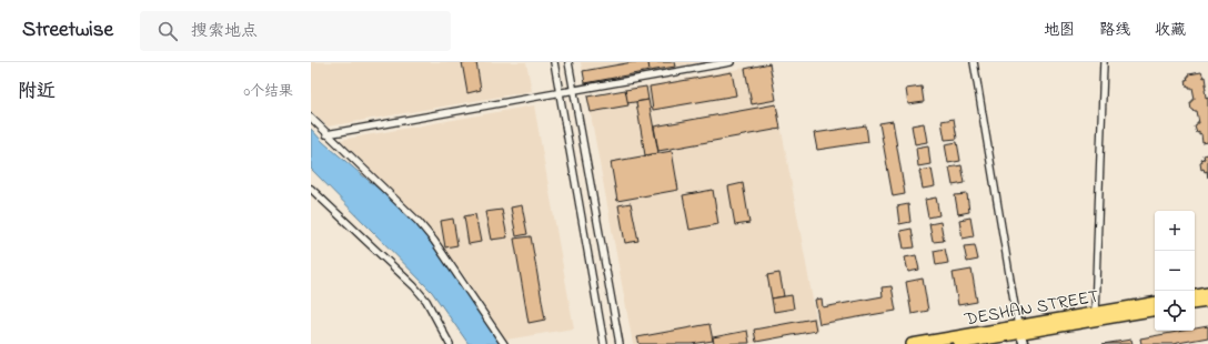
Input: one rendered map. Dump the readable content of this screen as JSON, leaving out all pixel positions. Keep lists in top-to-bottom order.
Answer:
{
  "streets": {
    "main road": ["DESHAN STREET"]
  },
  "page": {
    "header": "Streetwise",
    "search": "搜索地点",
    "nav": ["地图", "路线", "收藏"],
    "heading": ["附近", "0个结果"],
    "map_buttons": ["+", "−"]
  }
}
